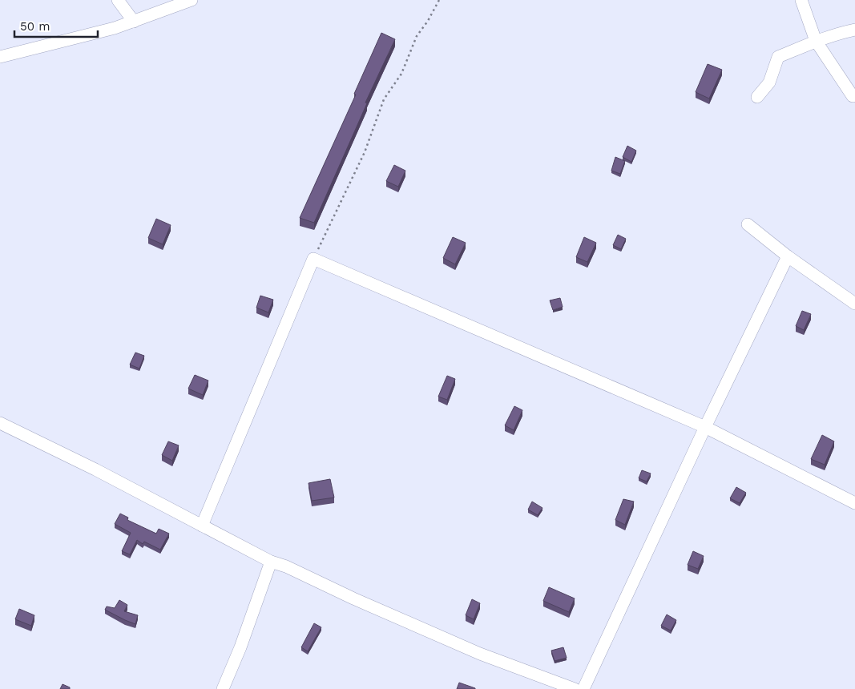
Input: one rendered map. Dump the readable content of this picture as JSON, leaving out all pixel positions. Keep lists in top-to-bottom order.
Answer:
{
  "scale_bar": "50 m"
}
